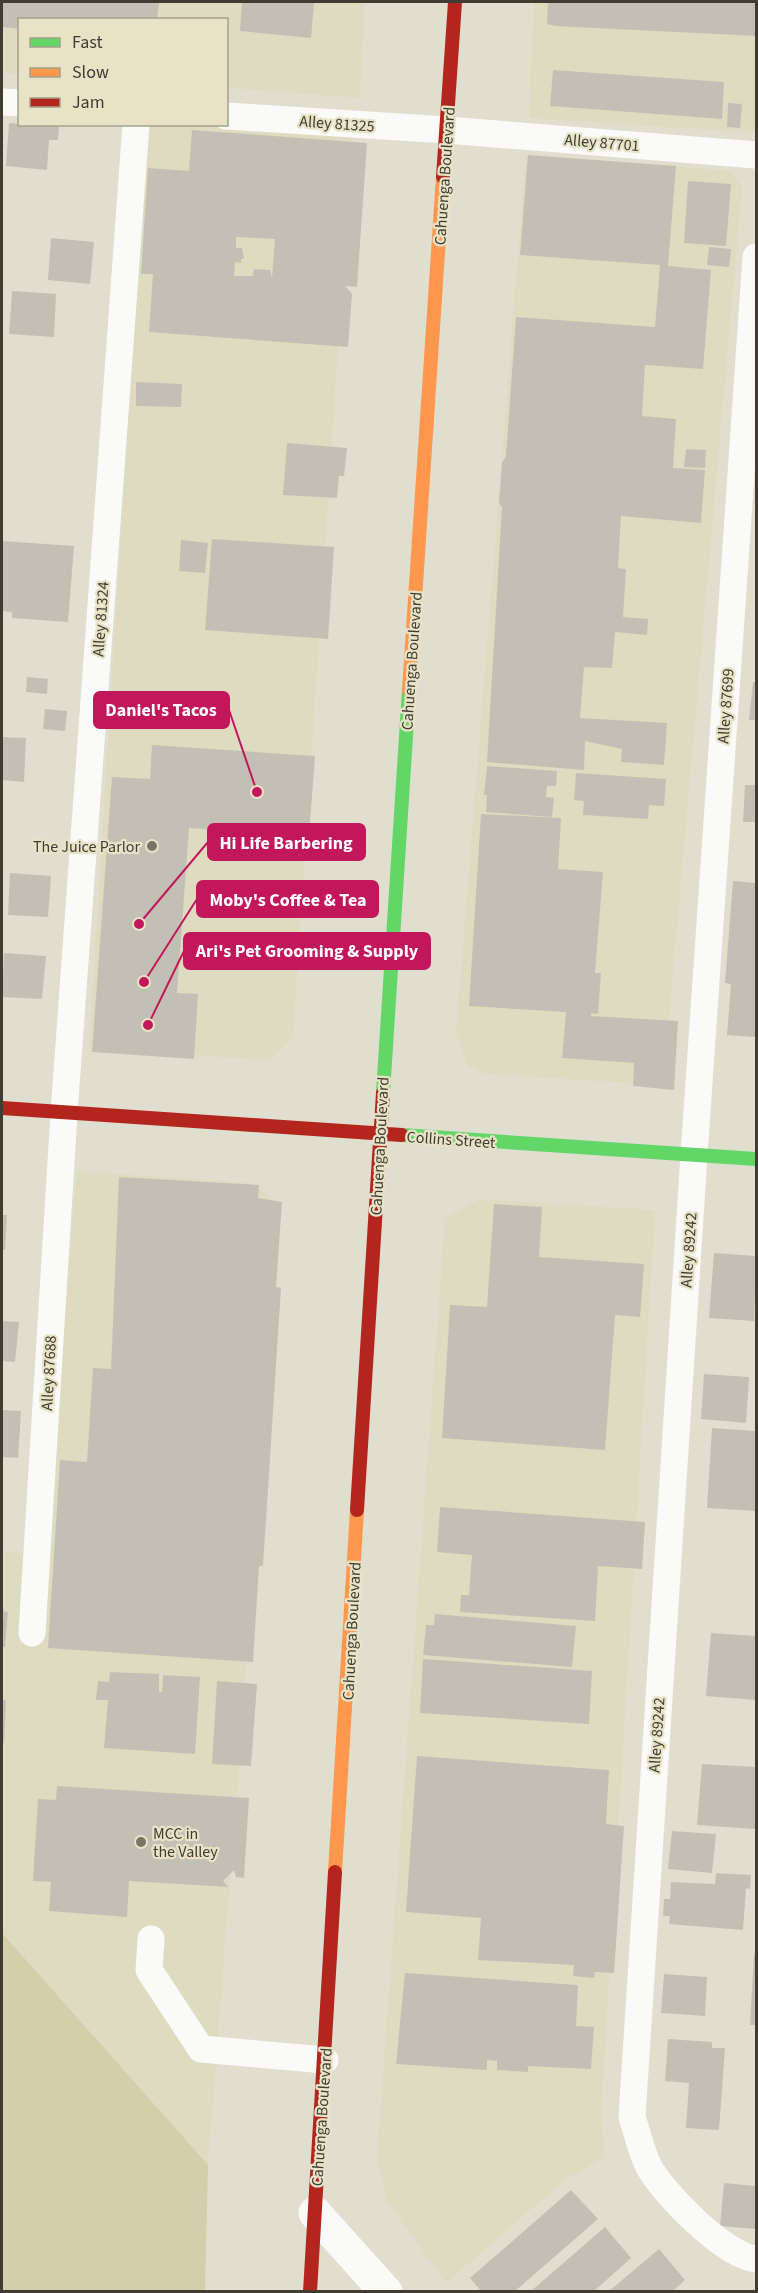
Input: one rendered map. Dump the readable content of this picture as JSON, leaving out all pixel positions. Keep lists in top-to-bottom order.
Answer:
{
  "streets": {
    "main road": ["Cahuenga Boulevard", "Collins Street"],
    "lane": [
      "Alley 81325",
      "Alley 87701",
      "Alley 81324",
      "Alley 87699",
      "Alley 89242",
      "Alley 87688"
    ]
  },
  "crossings": [
    ["Alley 81325", "Alley 87701"],
    ["Alley 81325", "Cahuenga Boulevard"],
    ["Alley 87701", "Cahuenga Boulevard"],
    ["Cahuenga Boulevard", "Collins Street"],
    ["Alley 81324", "Collins Street"],
    ["Alley 81324", "Alley 87688"],
    ["Alley 87699", "Collins Street"],
    ["Alley 87699", "Alley 89242"],
    ["Collins Street", "Alley 89242"],
    ["Collins Street", "Alley 87688"]
  ],
  "places": [
    "Daniel's Tacos",
    "The Juice Parlor",
    "Hi Life Barbering",
    "Moby's Coffee & Tea",
    "Ari's Pet Grooming & Supply",
    "MCC in the Valley"
  ],
  "legend": ["Fast", "Slow", "Jam"]
}
